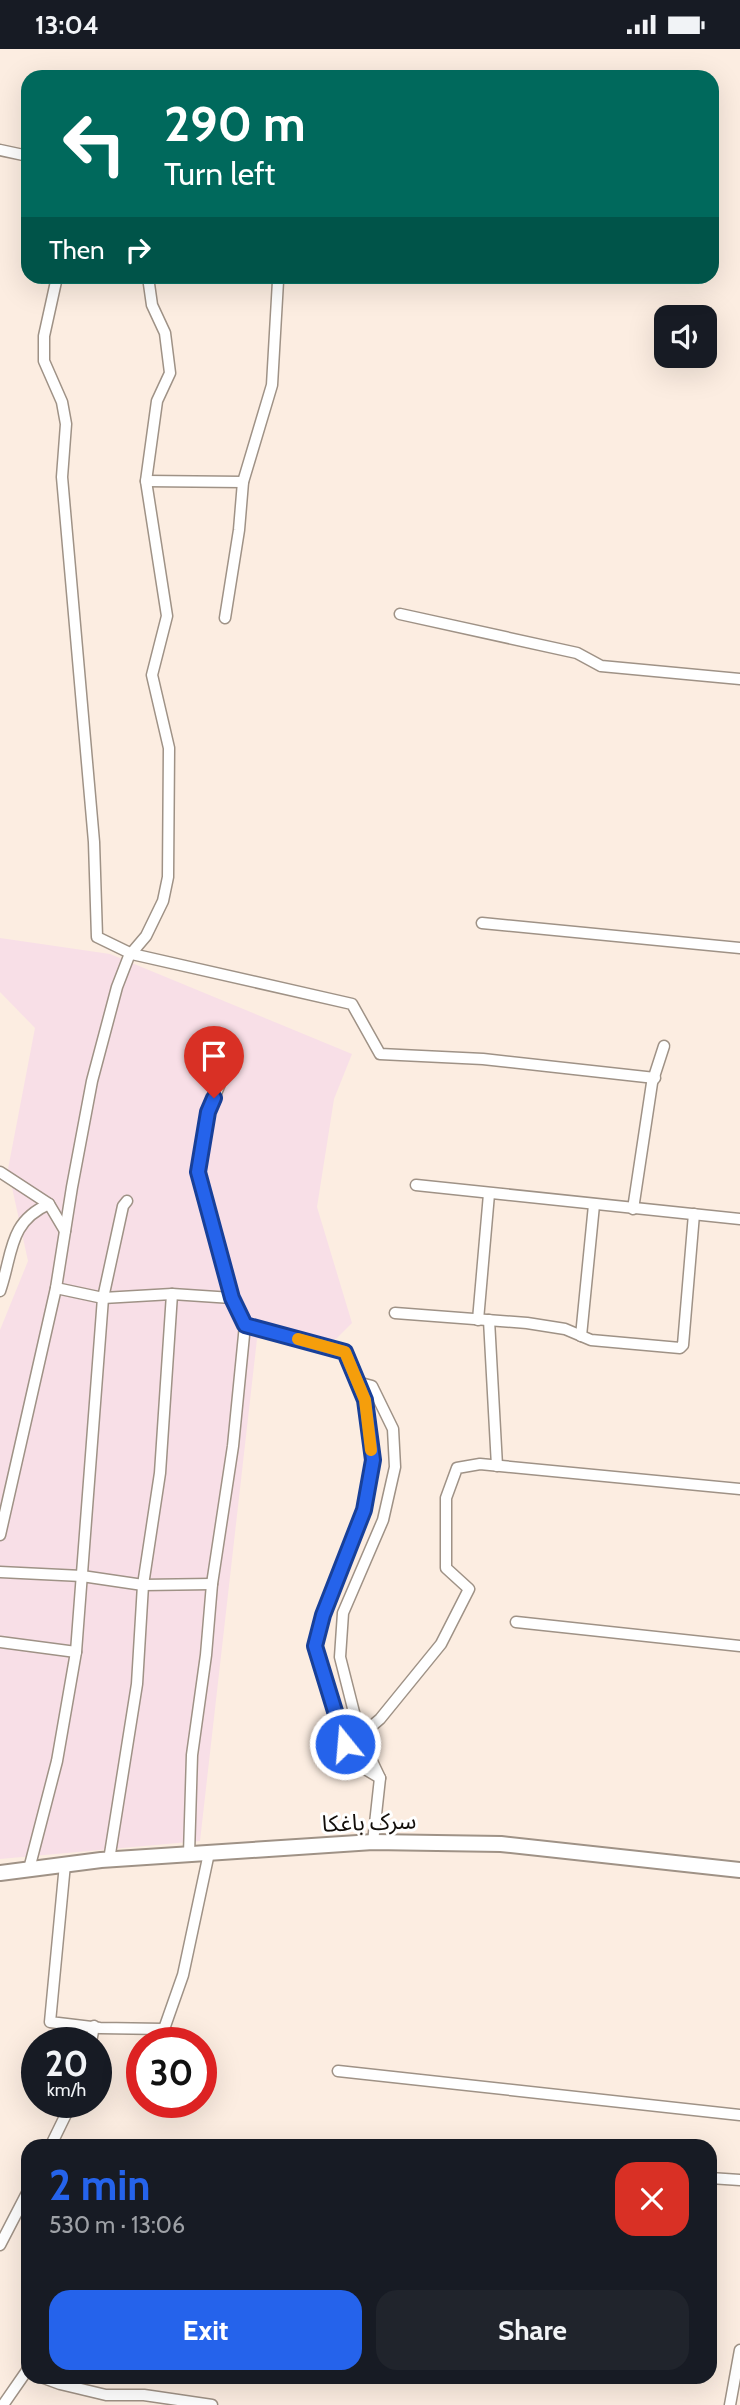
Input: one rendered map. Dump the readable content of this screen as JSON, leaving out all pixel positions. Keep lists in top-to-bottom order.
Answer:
{
  "streets": {
    "street": ["سرک باغکا"]
  },
  "page": {
    "status": "13:04",
    "turn": ["290 m", "Turn left"],
    "then": "Then",
    "speed": "20 km/h",
    "limit": "30",
    "heading": ["2 min", "530 m · 13:06"],
    "buttons": ["Exit", "Share"]
  }
}
